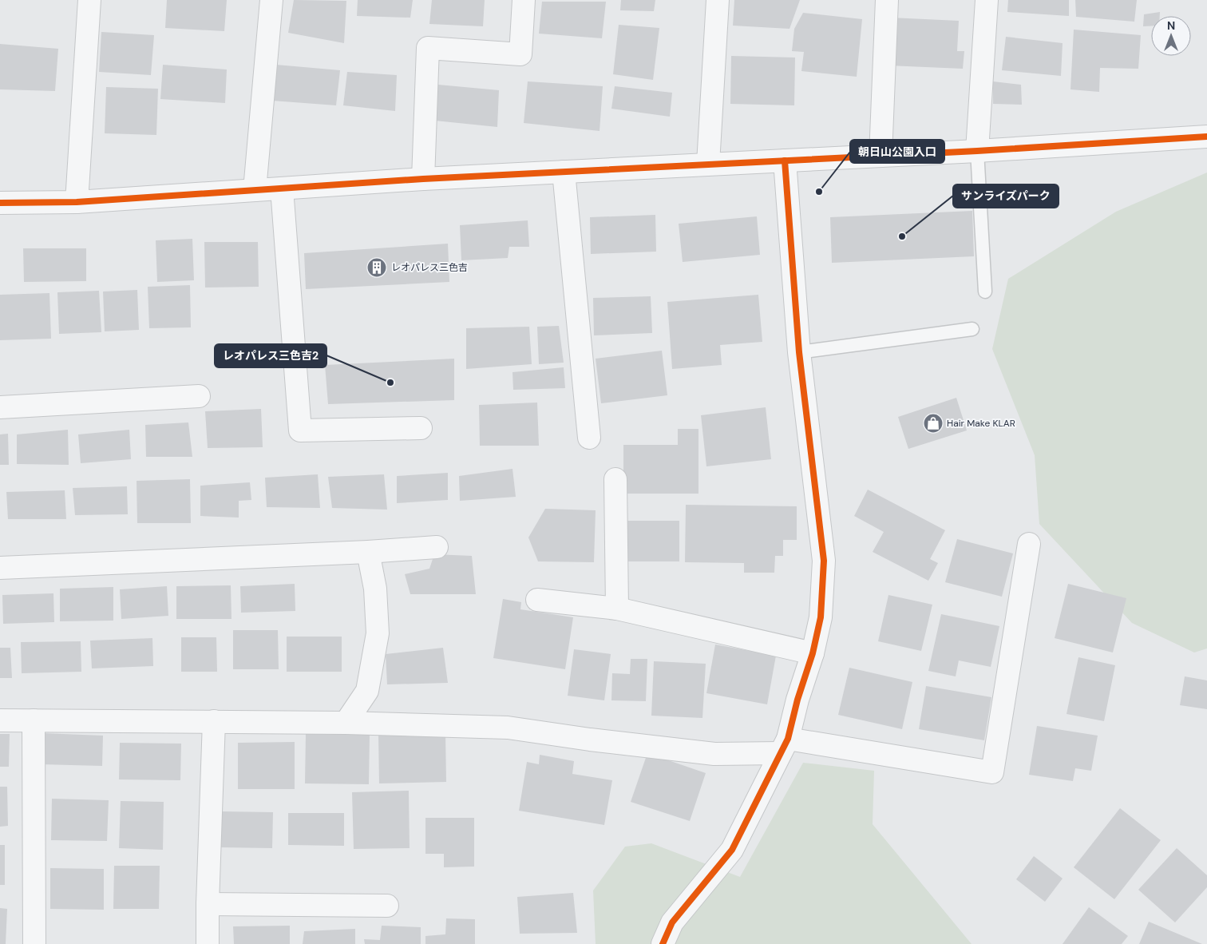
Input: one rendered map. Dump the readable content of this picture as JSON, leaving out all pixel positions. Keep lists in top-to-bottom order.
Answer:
{
  "places": {
    "other": ["朝日山公園入口", "サンライズパーク", "レオパレス三色吉2"],
    "building": ["レオパレス三色吉"],
    "shop": ["Hair Make KLAR"]
  },
  "north": "top"
}
